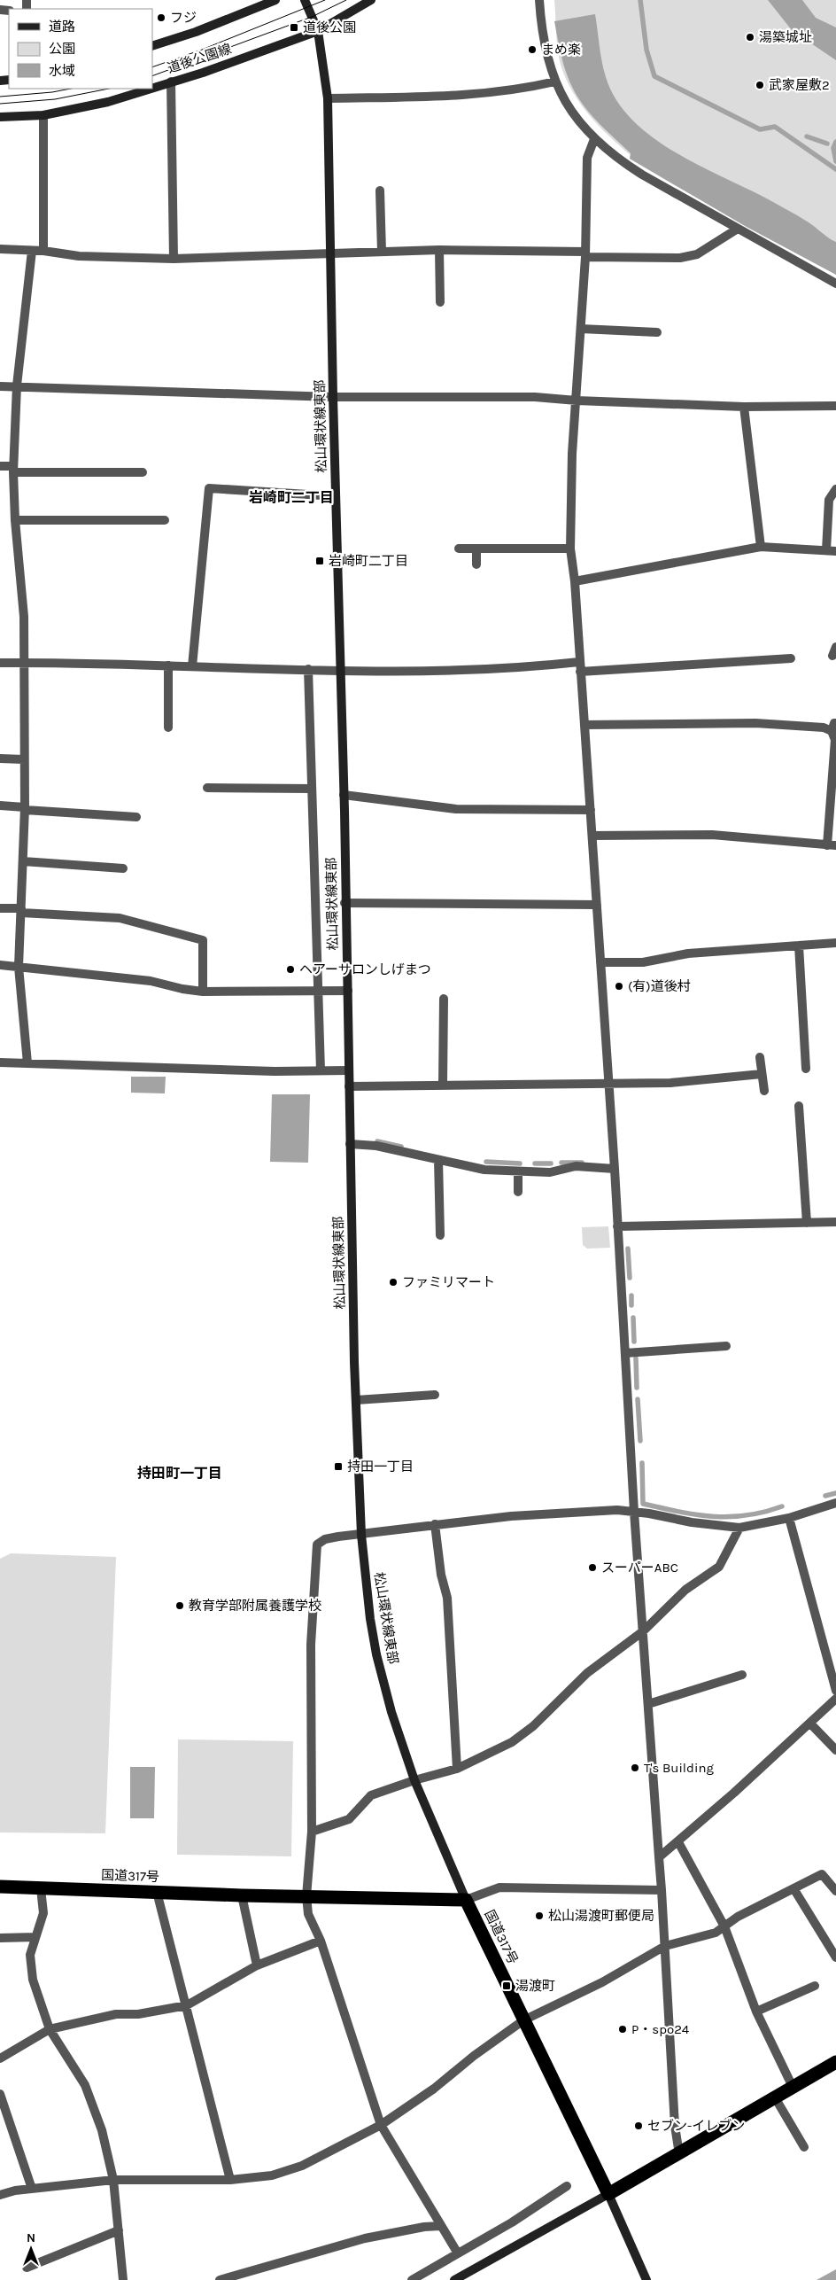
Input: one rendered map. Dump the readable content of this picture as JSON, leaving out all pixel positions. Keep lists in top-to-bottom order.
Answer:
{
  "streets": {
    "highway": ["国道317号"],
    "street": ["道後公園線", "松山環状線東部"]
  },
  "crossings": [
    ["道後公園線", "松山環状線東部"],
    ["松山環状線東部", "国道317号"]
  ],
  "districts": ["岩崎町二丁目", "持田町一丁目"],
  "places": {
    "other": [
      "フジ",
      "湯築城址",
      "まめ楽",
      "武家屋敷2",
      "ヘアーサロンしげまつ",
      "(有)道後村",
      "ファミリマート",
      "スーパーABC",
      "教育学部附属養護学校",
      "T's Building",
      "松山湯渡町郵便局",
      "P・spo24",
      "セブン-イレブン"
    ],
    "transit": [
      "道後公園",
      "岩崎町二丁目",
      "持田一丁目",
      "湯渡町"
    ]
  },
  "legend": ["道路", "公園", "水域"],
  "north": "top"
}
